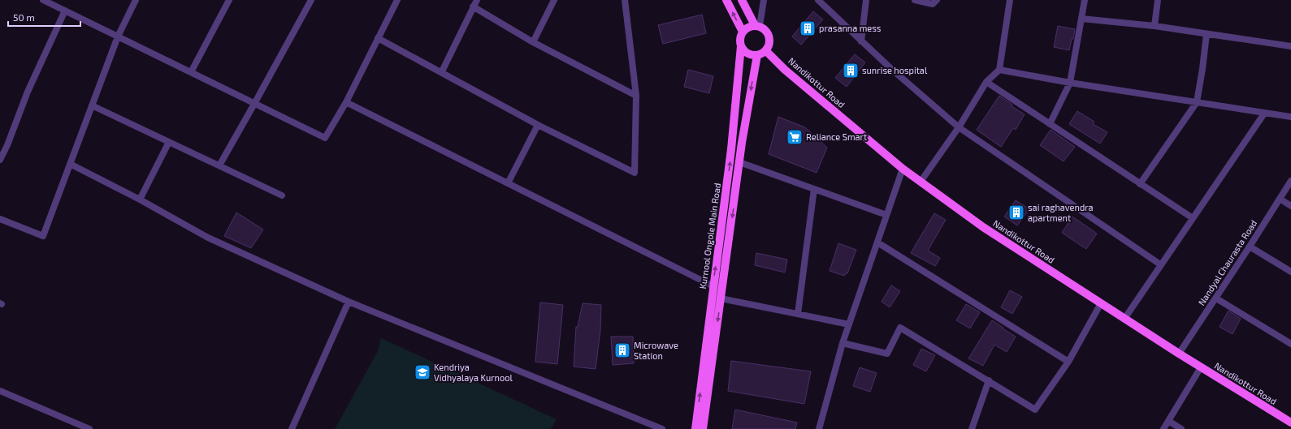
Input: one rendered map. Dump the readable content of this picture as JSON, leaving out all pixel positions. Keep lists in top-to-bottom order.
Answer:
{
  "streets": {
    "main road": ["Nandikottur Road", "Kurnool Ongole Main Road"],
    "street": ["Nandyal Chaurasta Road"]
  },
  "crossings": [
    ["Nandikottur Road", "Kurnool Ongole Main Road"],
    ["Nandikottur Road", "Nandyal Chaurasta Road"]
  ],
  "places": {
    "building": [
      "prasanna mess",
      "sunrise hospital",
      "sai raghavendra apartment",
      "Microwave Station"
    ],
    "supermarket": ["Reliance Smart"],
    "school or university": ["Kendriya Vidhyalaya Kurnool"]
  },
  "scale_bar": "50 m"
}
